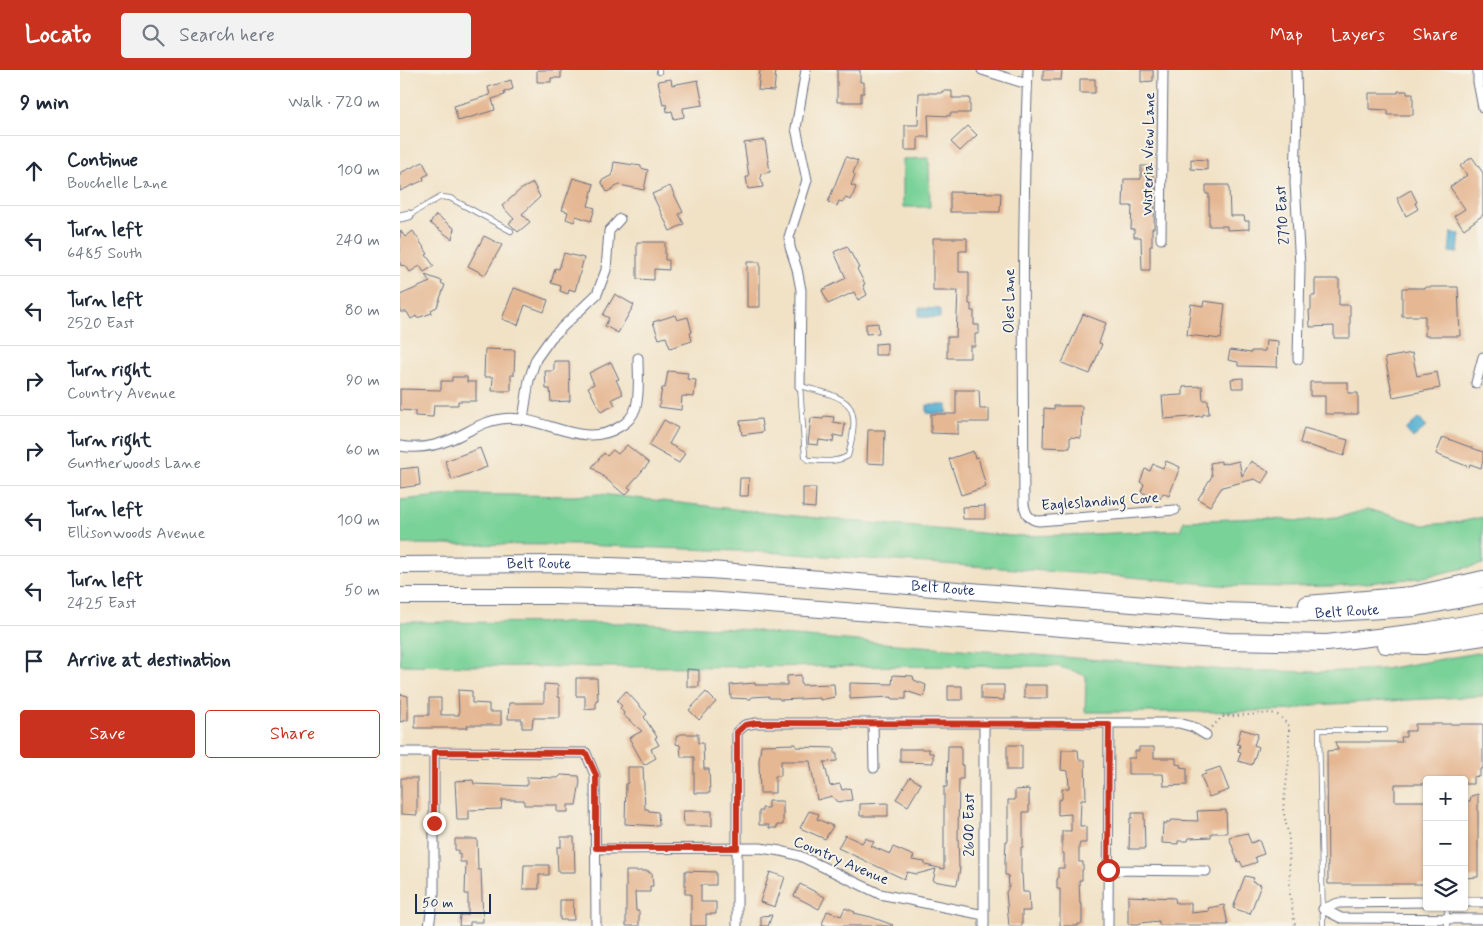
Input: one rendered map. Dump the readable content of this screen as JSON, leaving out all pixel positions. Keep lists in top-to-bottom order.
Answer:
{
  "streets": {
    "highway": ["Belt Route"],
    "street": [
      "Wisteria View Lane",
      "2710 East",
      "Oles Lane",
      "Eagleslanding Cove",
      "2600 East",
      "Country Avenue"
    ]
  },
  "crossings": [
    ["Oles Lane", "Eagleslanding Cove"],
    ["2600 East", "Country Avenue"]
  ],
  "scale_bar": "50 m",
  "page": {
    "header": "Locato",
    "search": "Search here",
    "nav": ["Map", "Layers", "Share"],
    "heading": ["9 min", "Walk · 720 m"],
    "list": [
      ["Continue", "Bouchelle Lane", "100 m"],
      ["Turn left", "6485 South", "240 m"],
      ["Turn left", "2520 East", "80 m"],
      ["Turn right", "Country Avenue", "90 m"],
      ["Turn right", "Guntherwoods Lane", "60 m"],
      ["Turn left", "Ellisonwoods Avenue", "100 m"],
      ["Turn left", "2425 East", "50 m"],
      "Arrive at destination"
    ],
    "buttons": ["Save", "Share"],
    "map_buttons": ["+", "−"],
    "scale": "50 m"
  }
}
